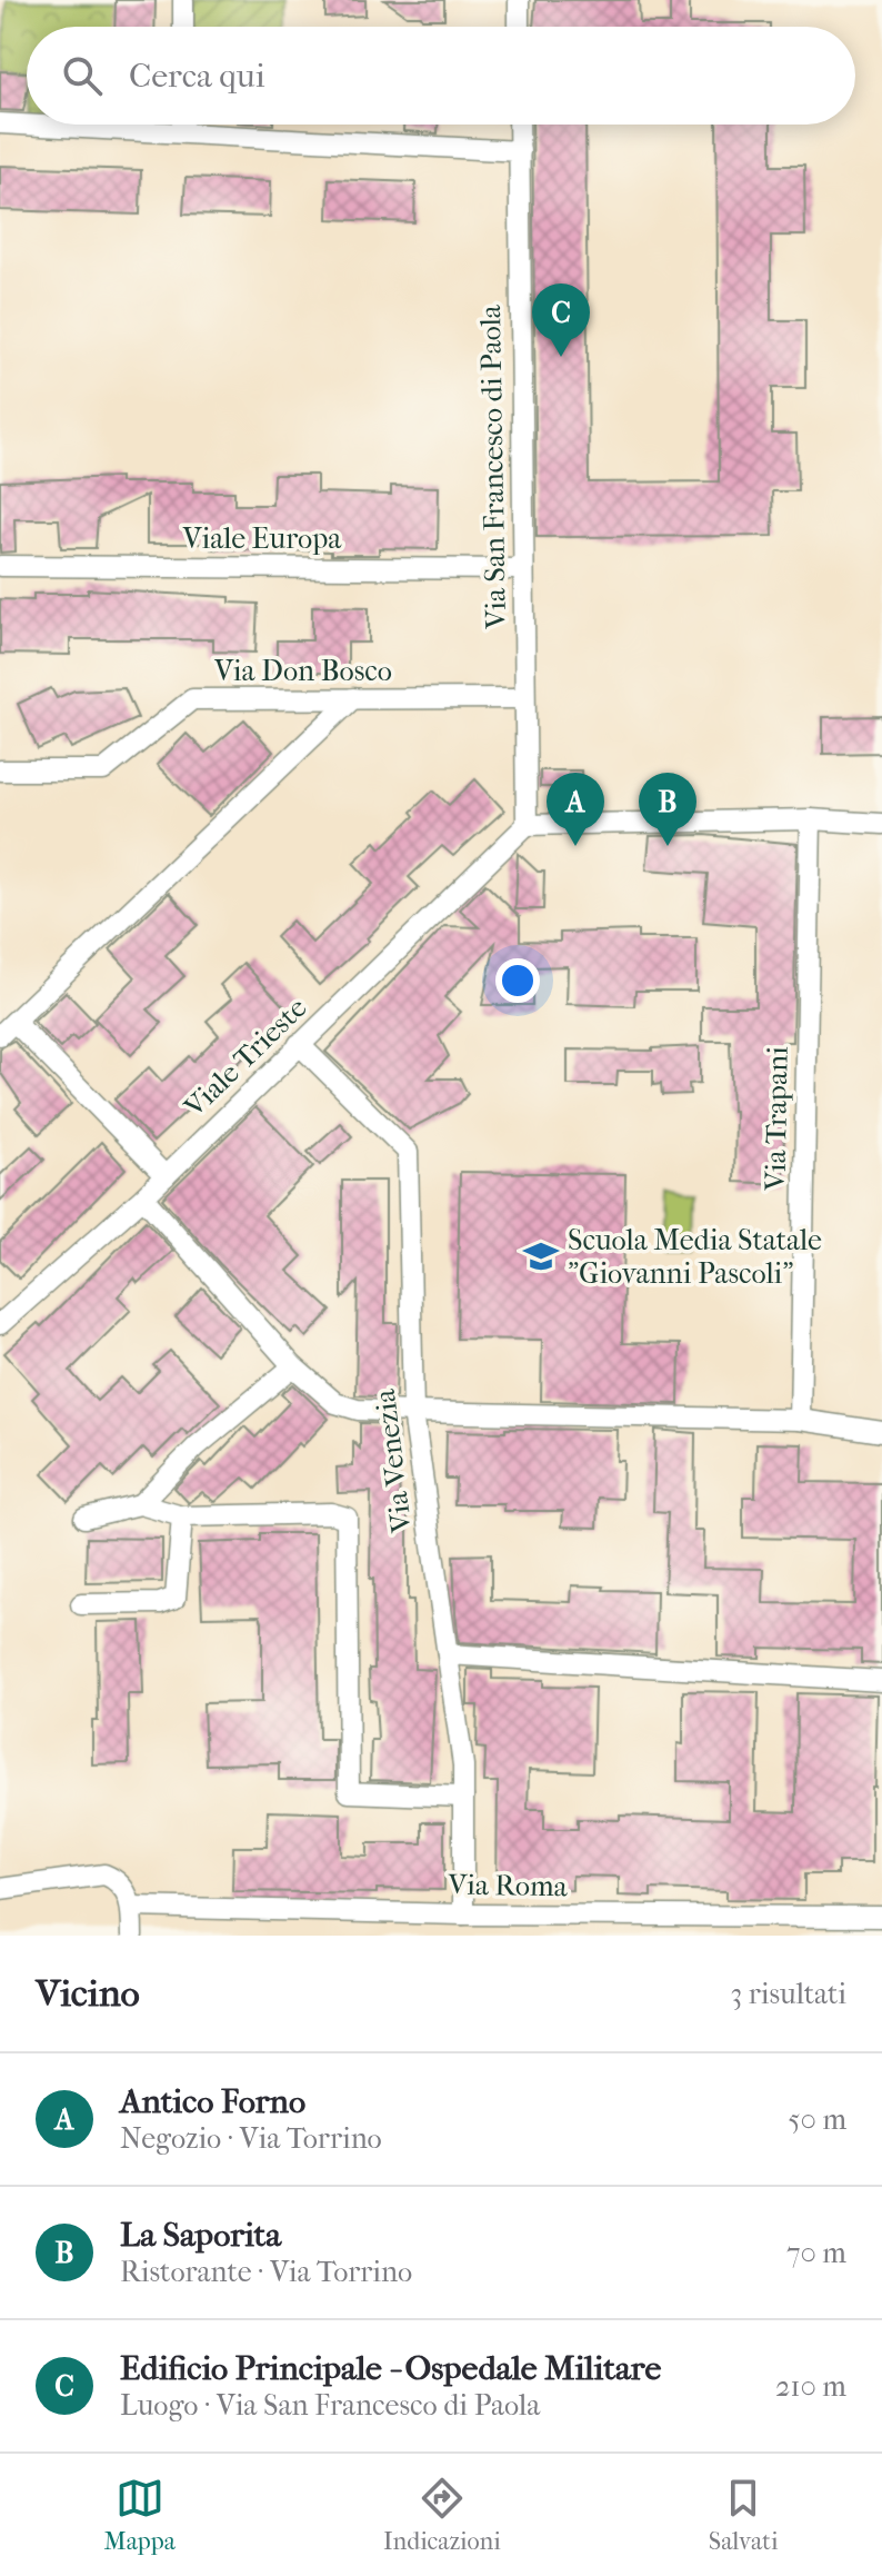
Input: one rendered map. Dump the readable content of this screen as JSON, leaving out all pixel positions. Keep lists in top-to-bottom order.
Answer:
{
  "streets": {
    "street": [
      "Via San Francesco di Paola",
      "Viale Europa",
      "Via Don Bosco",
      "Viale Trieste",
      "Via Trapani",
      "Via Venezia",
      "Via Roma"
    ]
  },
  "crossings": [
    ["Via San Francesco di Paola", "Viale Europa"],
    ["Via San Francesco di Paola", "Via Don Bosco"],
    ["Via San Francesco di Paola", "Viale Trieste"],
    ["Viale Trieste", "Via Venezia"],
    ["Via Venezia", "Via Roma"]
  ],
  "places": {
    "school or university": ["Scuola Media Statale \"Giovanni Pascoli\""]
  },
  "page": {
    "search": "Cerca qui",
    "pins": ["C", "A", "B"],
    "heading": ["Vicino", "3 risultati"],
    "list": [
      {
        "mark": "A",
        "name": "Antico Forno",
        "note": "Negozio · Via Torrino",
        "value": "50 m"
      },
      {
        "mark": "B",
        "name": "La Saporita",
        "note": "Ristorante · Via Torrino",
        "value": "70 m"
      },
      {
        "mark": "C",
        "name": "Edificio Principale - Ospedale Militare",
        "note": "Luogo · Via San Francesco di Paola",
        "value": "210 m"
      }
    ],
    "nav": ["Mappa", "Indicazioni", "Salvati"]
  }
}
